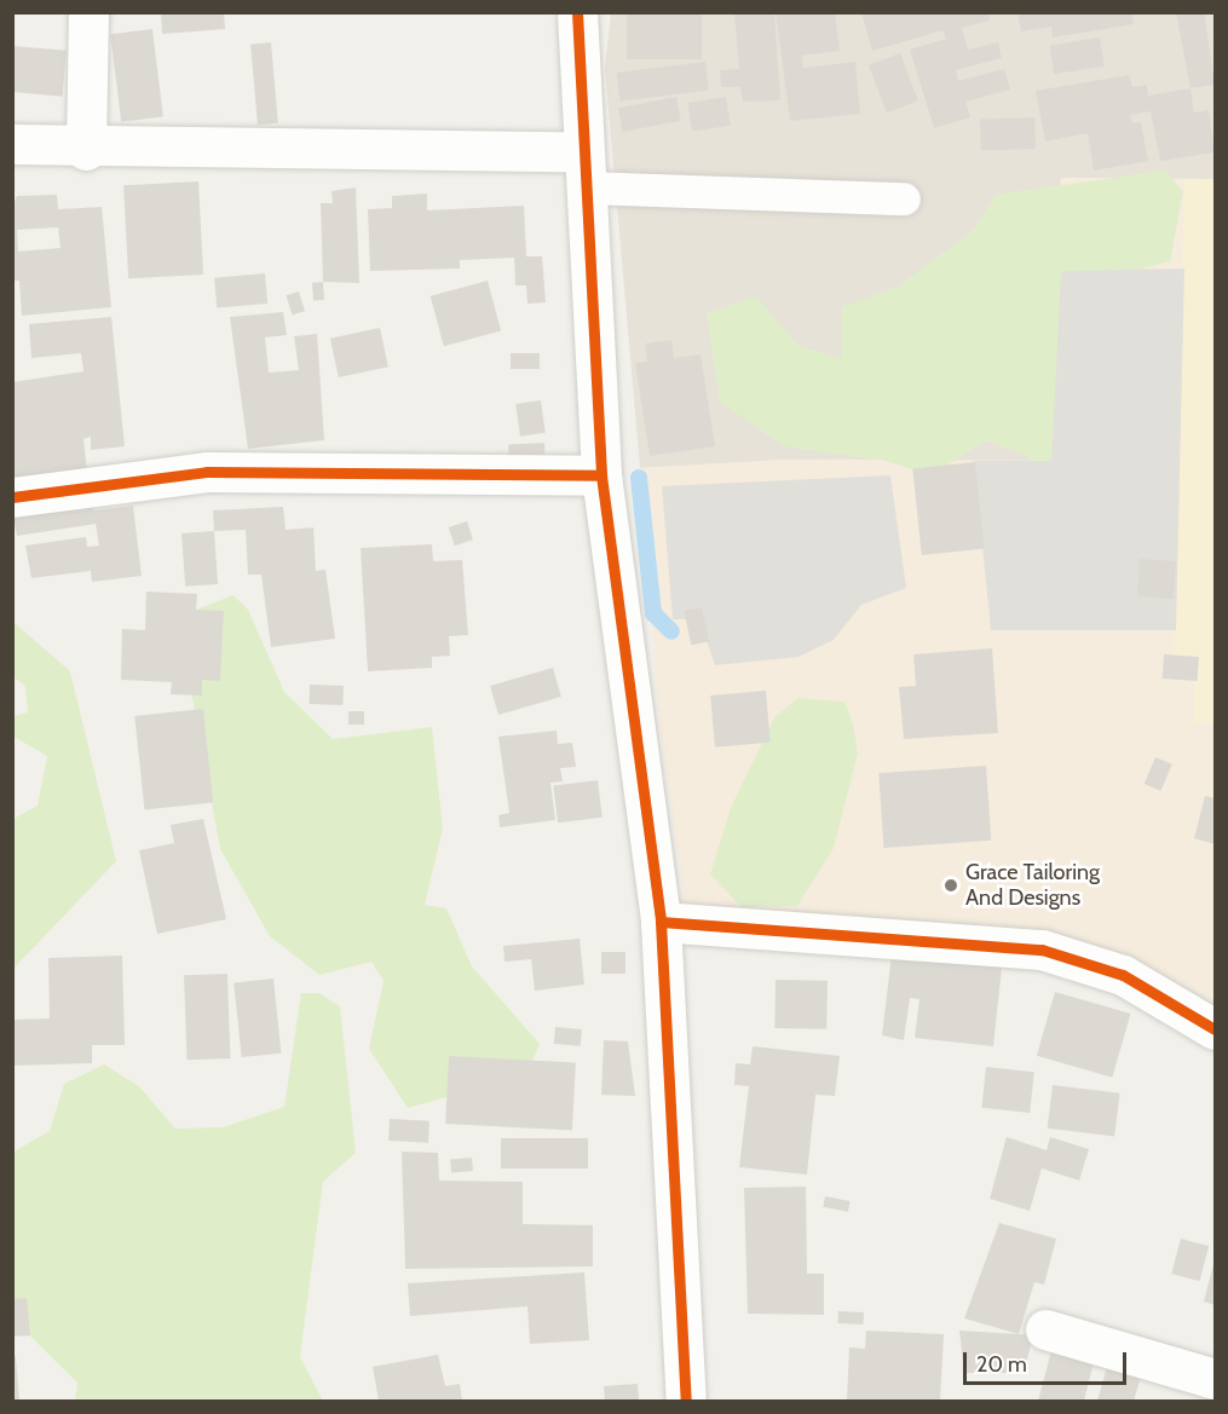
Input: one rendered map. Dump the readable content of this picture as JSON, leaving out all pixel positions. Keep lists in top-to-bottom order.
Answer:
{
  "places": ["Grace Tailoring And Designs"],
  "scale_bar": "20 m"
}
